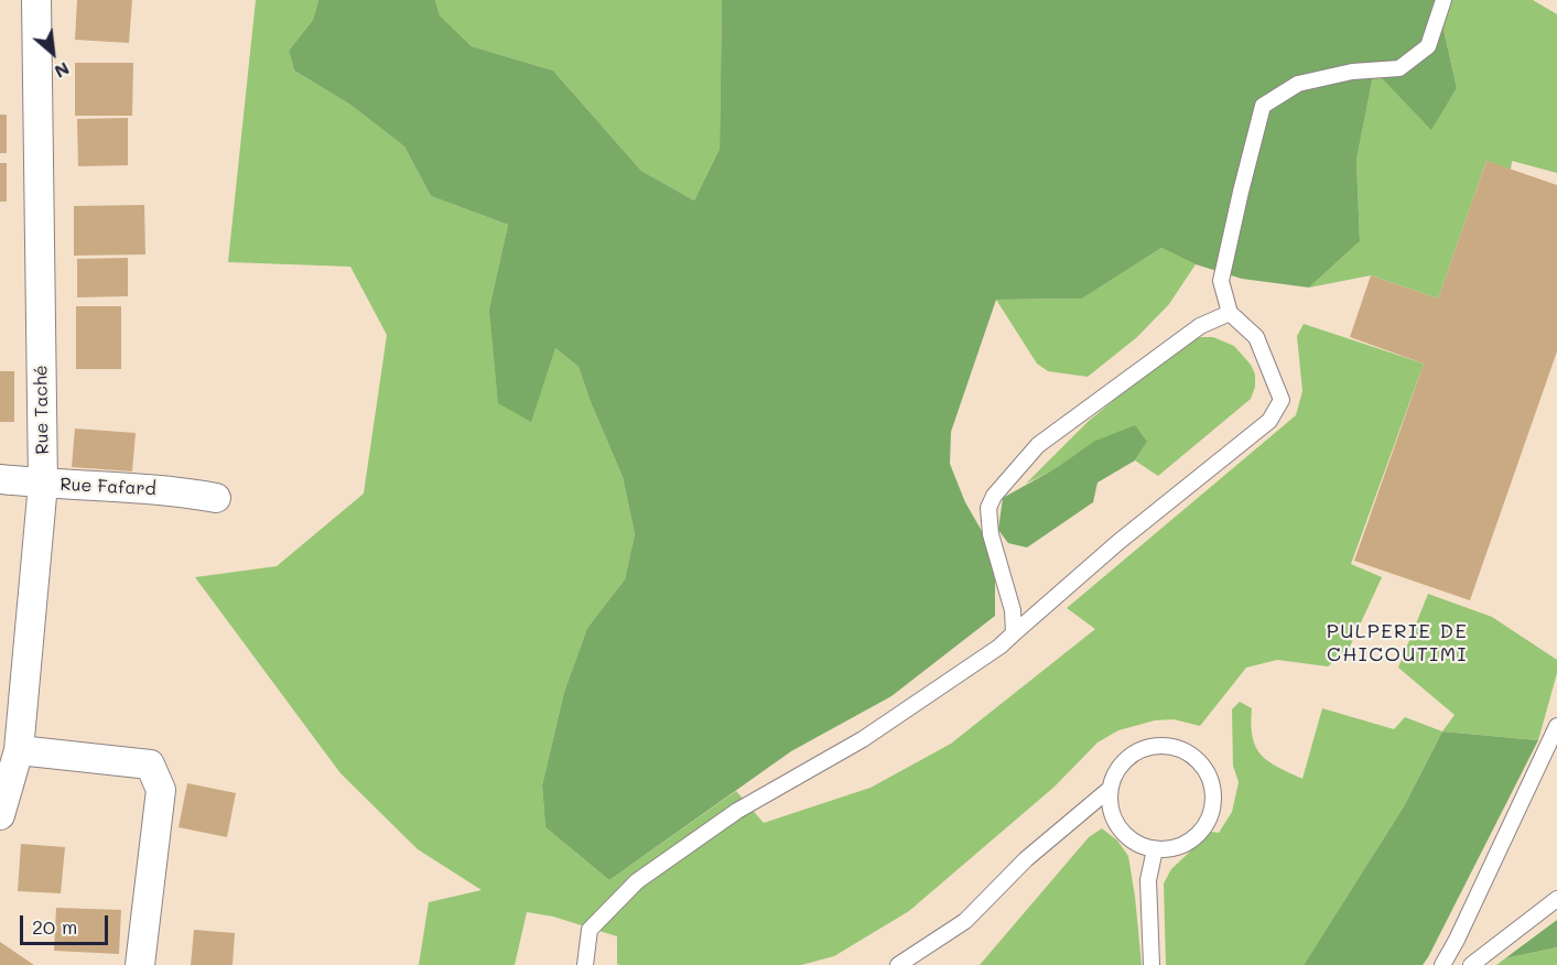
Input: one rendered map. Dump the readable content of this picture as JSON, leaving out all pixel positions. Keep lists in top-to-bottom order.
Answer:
{
  "streets": {
    "street": ["Rue Taché", "Rue Fafard"]
  },
  "crossings": [
    ["Rue Taché", "Rue Fafard"]
  ],
  "districts": ["PULPERIE DE CHICOUTIMI"],
  "scale_bar": "20 m",
  "north": "bottom right"
}
